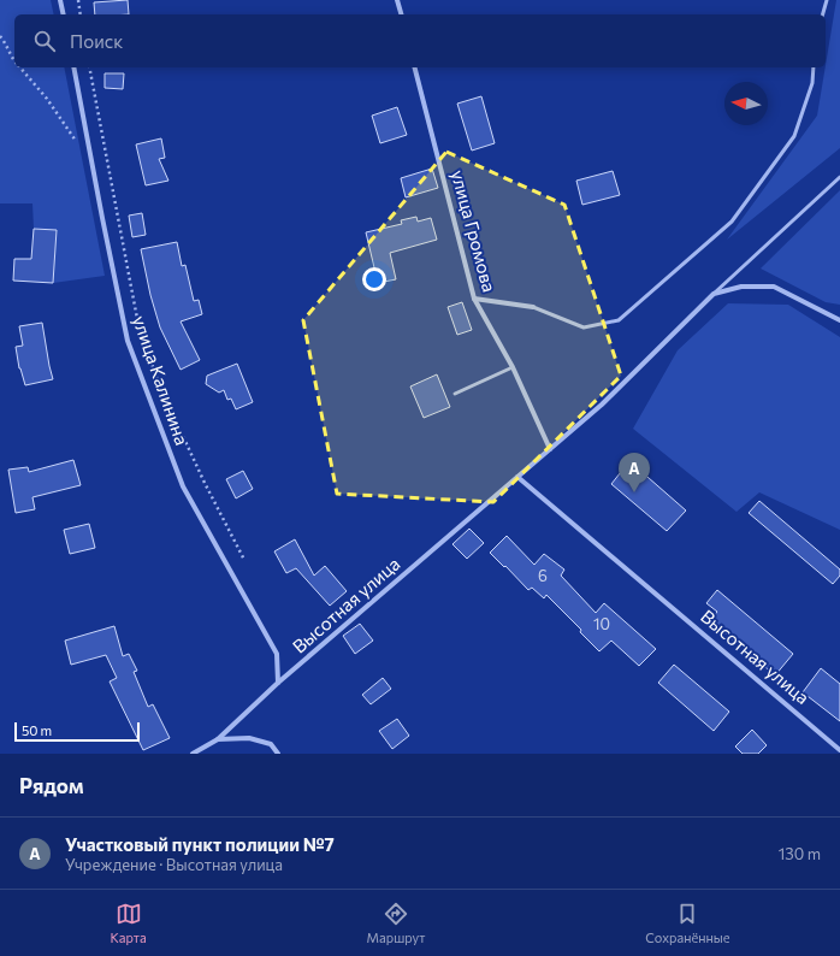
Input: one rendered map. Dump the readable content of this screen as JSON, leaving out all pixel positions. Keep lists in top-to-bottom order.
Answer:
{
  "streets": {
    "street": ["улица Громова", "улица Калинина", "Высотная улица"]
  },
  "crossings": [
    ["улица Громова", "Высотная улица"],
    ["улица Калинина", "Высотная улица"]
  ],
  "house_numbers": ["6", "10"],
  "scale_bar": "50 m",
  "north": "left",
  "page": {
    "search": "Поиск",
    "pins": "A",
    "scale": "50 m",
    "heading": "Рядом",
    "list": [
      {
        "mark": "A",
        "name": "Участковый пункт полиции №7",
        "note": "Учреждение · Высотная улица",
        "value": "130 m"
      }
    ],
    "nav": ["Карта", "Маршрут", "Сохранённые"]
  }
}
